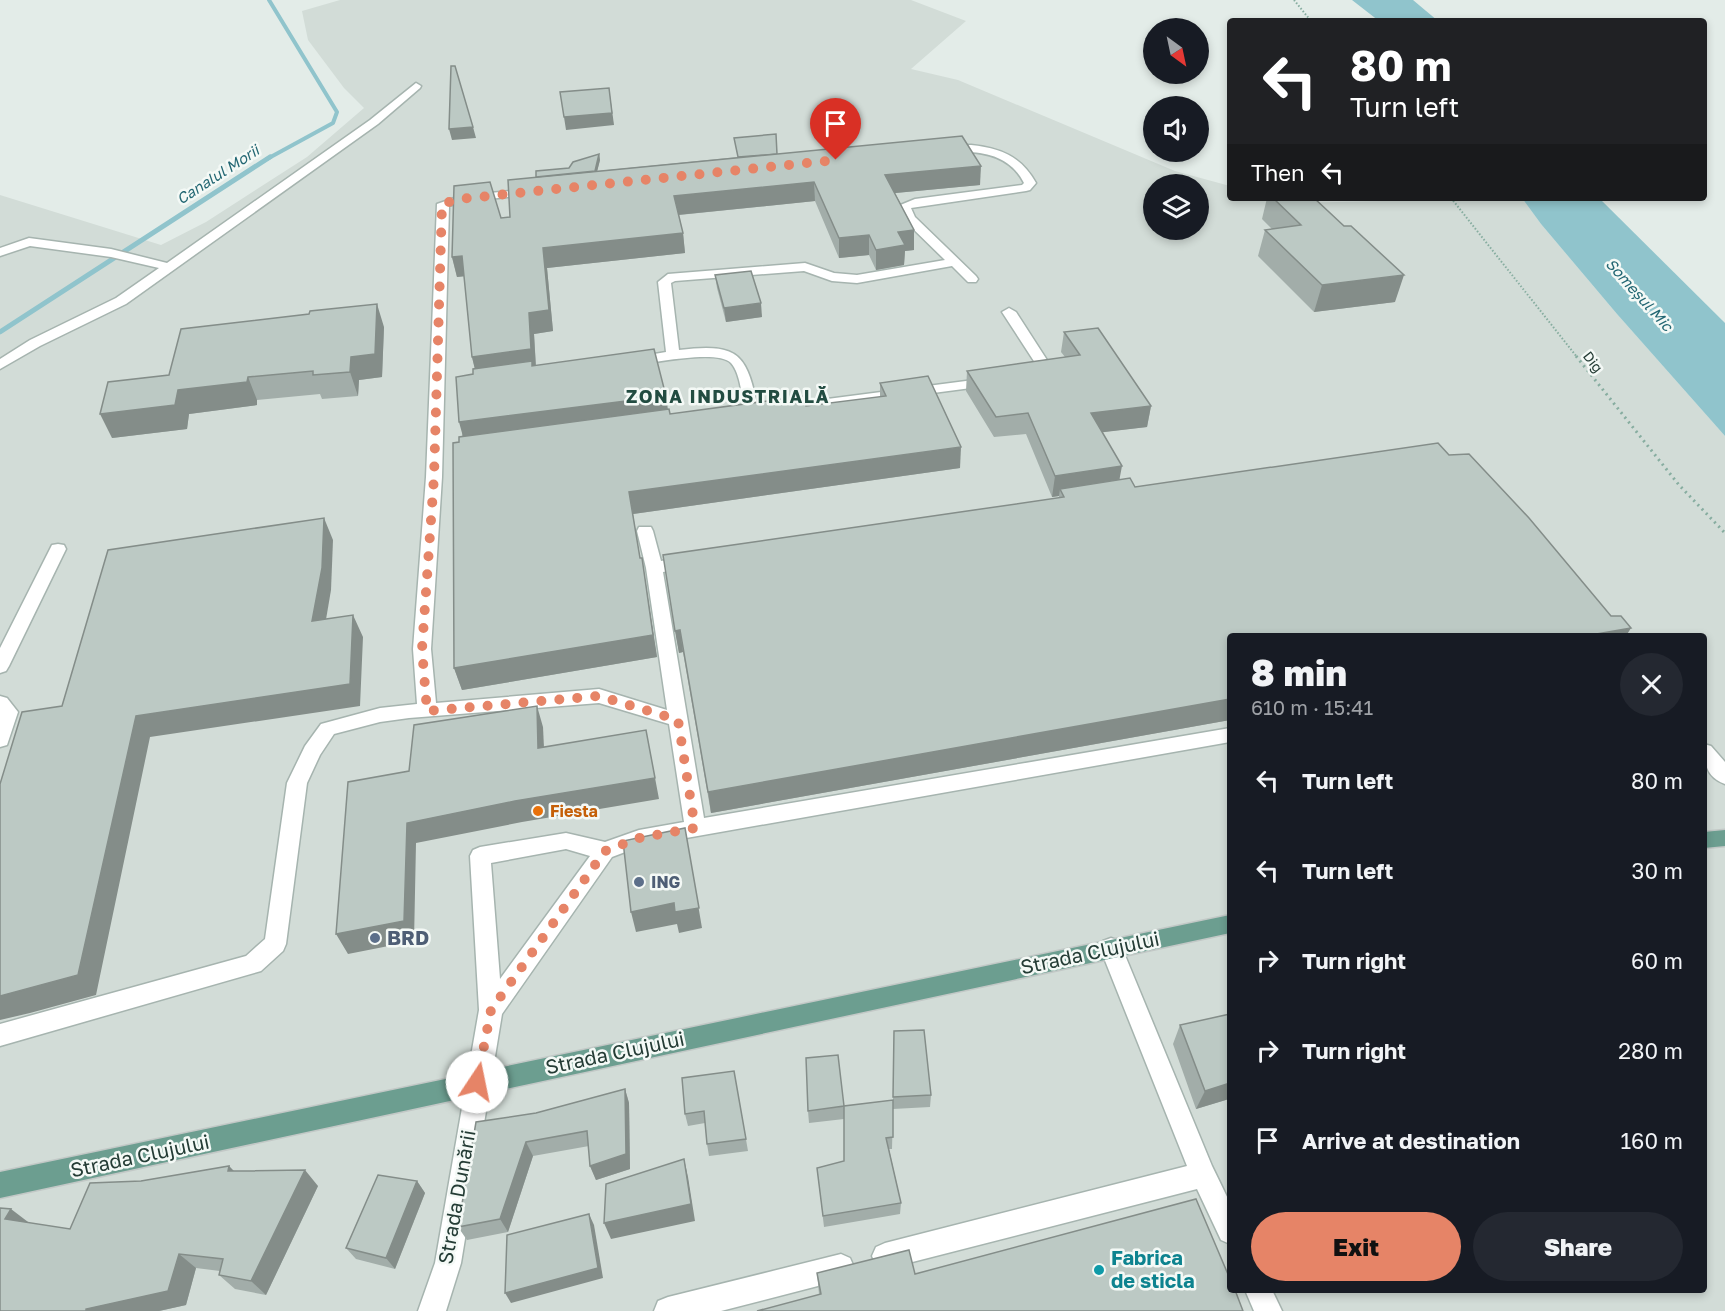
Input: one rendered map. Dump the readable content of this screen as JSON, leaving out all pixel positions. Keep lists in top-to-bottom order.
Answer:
{
  "streets": {
    "main road": ["Strada Clujului"],
    "street": ["Strada Dunării"],
    "path": ["Dig"]
  },
  "crossings": [
    ["Strada Clujului", "Strada Dunării"]
  ],
  "districts": ["ZONA INDUSTRIALĂ"],
  "water": ["Canalul Morii", "Someșul Mic"],
  "places": [
    "Fiesta",
    "ING",
    "BRD",
    "Fabrica de sticla"
  ],
  "north": "bottom right",
  "page": {
    "turn": ["80 m", "Turn left"],
    "then": "Then",
    "heading": ["8 min", "610 m · 15:41"],
    "list": [
      {
        "name": "Turn left",
        "value": "80 m"
      },
      {
        "name": "Turn left",
        "value": "30 m"
      },
      {
        "name": "Turn right",
        "value": "60 m"
      },
      {
        "name": "Turn right",
        "value": "280 m"
      },
      {
        "name": "Arrive at destination",
        "value": "160 m"
      }
    ],
    "buttons": ["Exit", "Share"]
  }
}
